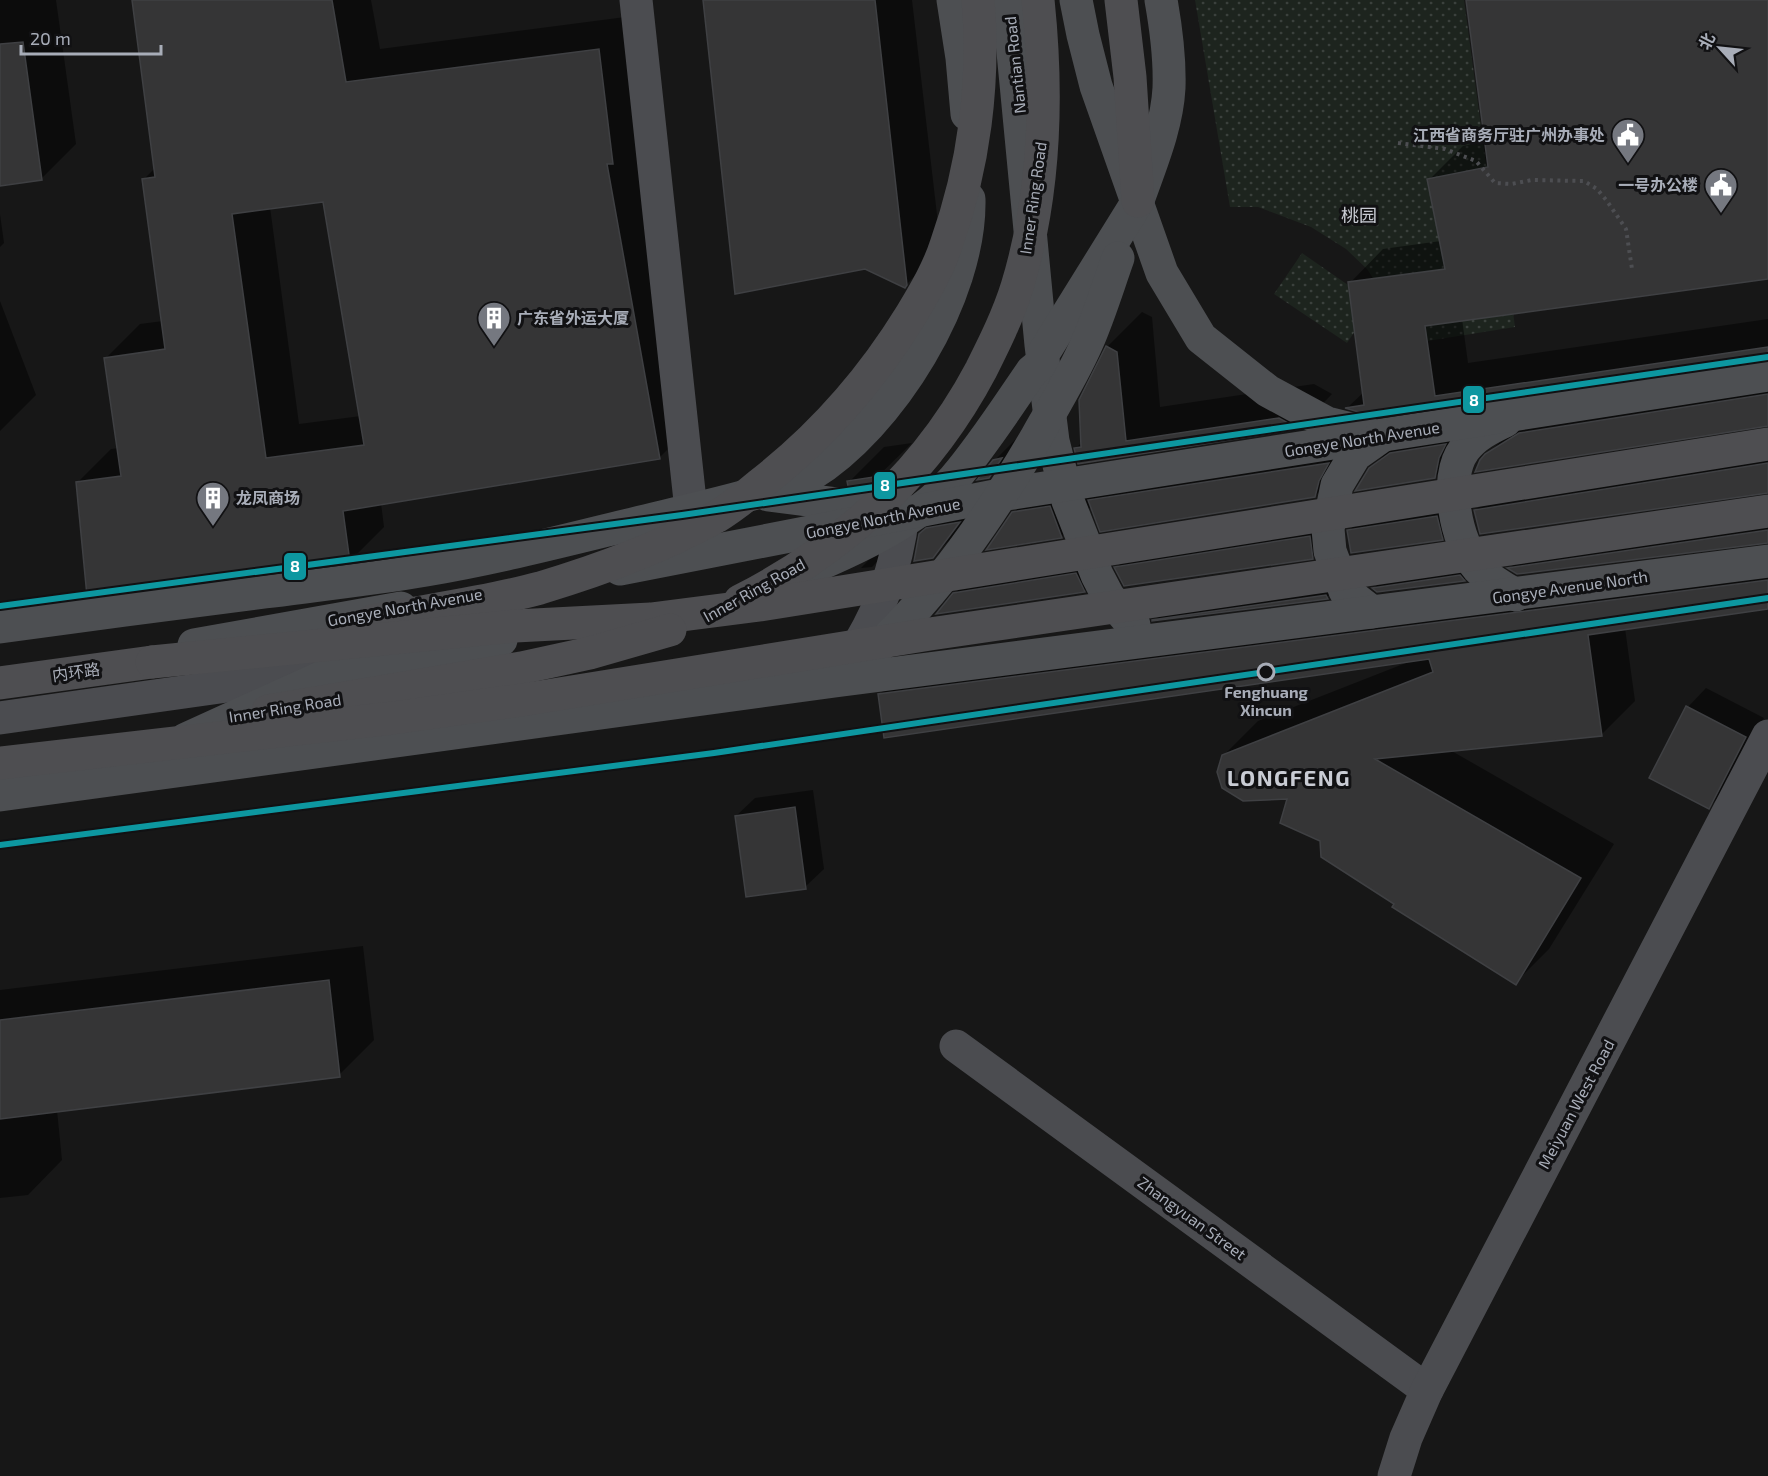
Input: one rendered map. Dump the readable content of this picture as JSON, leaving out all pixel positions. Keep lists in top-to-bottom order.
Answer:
{
  "streets": {
    "highway": ["Inner Ring Road", "内环路"],
    "main road": ["Nantian Road", "Gongye North Avenue", "Gongye Avenue North"],
    "street": ["Meiyuan West Road", "Zhangyuan Street"]
  },
  "crossings": [
    ["Nantian Road", "Gongye North Avenue"],
    ["Meiyuan West Road", "Zhangyuan Street"]
  ],
  "districts": ["桃园", "LONGFENG"],
  "places": {
    "public building": ["江西省商务厅驻广州办事处", "一号办公楼"],
    "building": ["广东省外运大厦", "龙凤商场"],
    "other": ["Fenghuang Xincun"]
  },
  "lines": ["transit line 8"],
  "scale_bar": "20 m",
  "north": "top left"
}
